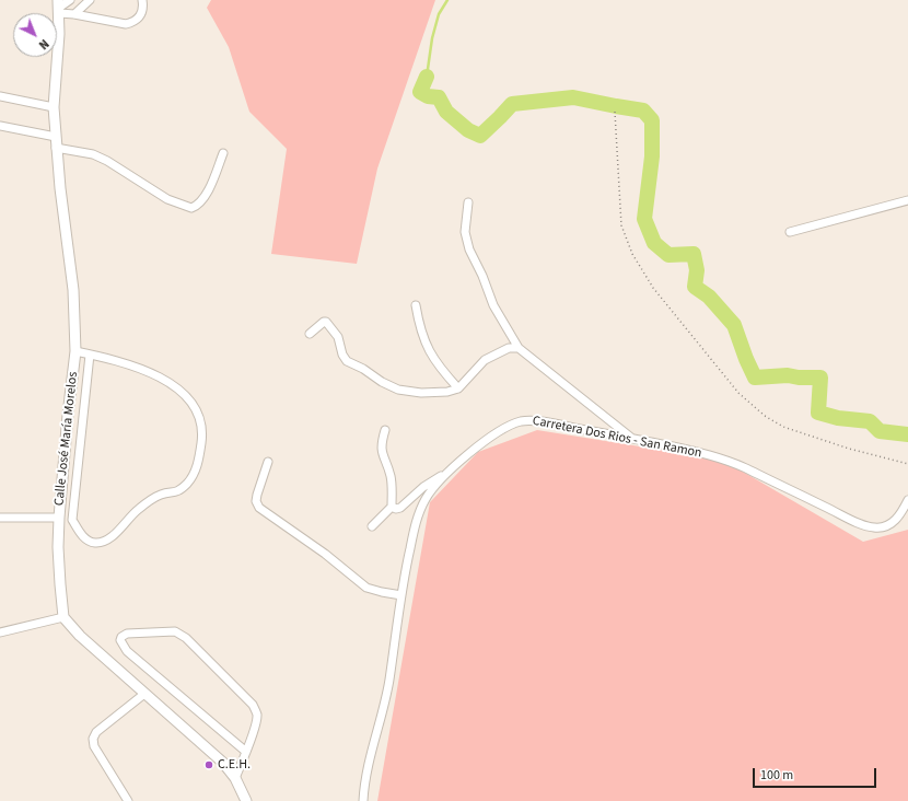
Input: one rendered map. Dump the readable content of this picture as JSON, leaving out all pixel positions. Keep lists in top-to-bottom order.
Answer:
{
  "streets": {
    "main road": ["Calle José María Morelos"],
    "street": ["Carretera Dos Rios - San Ramon"]
  },
  "places": ["C.E.H."],
  "scale_bar": "100 m",
  "north": "bottom right"
}
